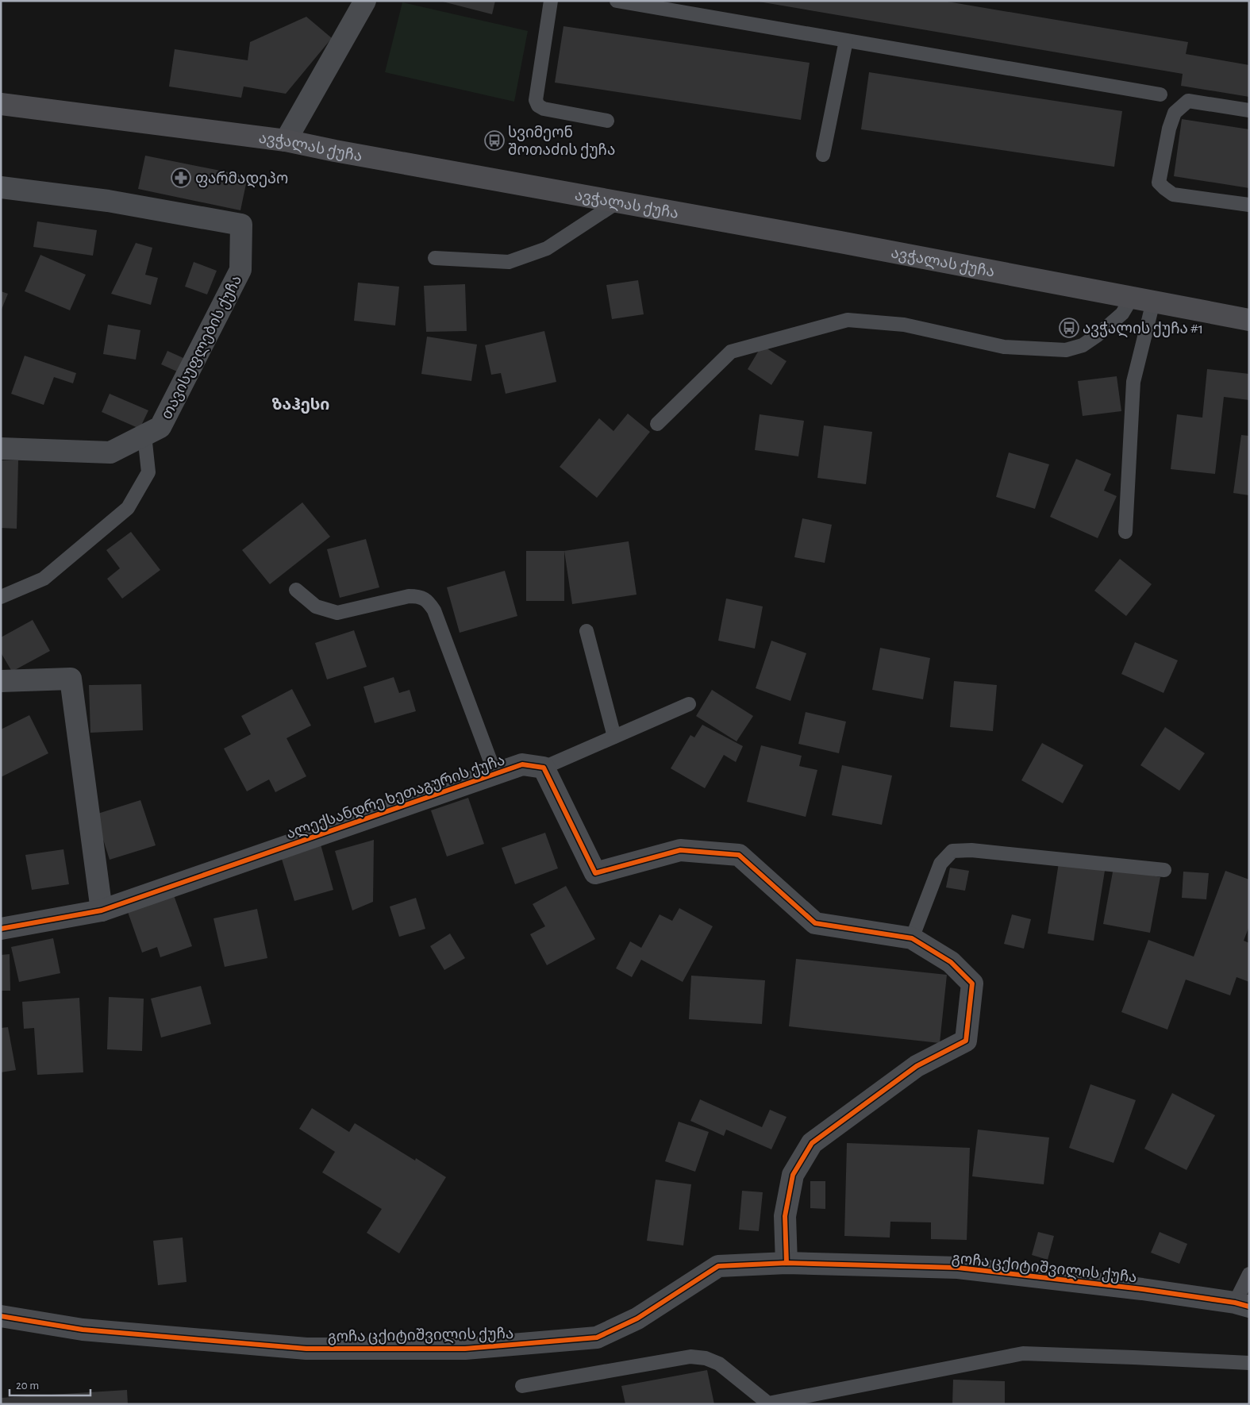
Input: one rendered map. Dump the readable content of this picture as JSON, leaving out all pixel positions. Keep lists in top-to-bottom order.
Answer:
{
  "streets": {
    "highway": ["ავჭალას ქუჩა"],
    "street": ["თავისუფლების ქუჩა", "ალექსანდრე ხეთაგურის ქუჩა", "გოჩა ცქიტიშვილის ქუჩა"]
  },
  "districts": ["ზაჰესი"],
  "places": {
    "bus stop": ["სვიმეონ შოთაძის ქუჩა", "ავჭალის ქუჩა #1"],
    "pharmacy": ["ფარმადეპო"]
  },
  "scale_bar": "20 m"
}
